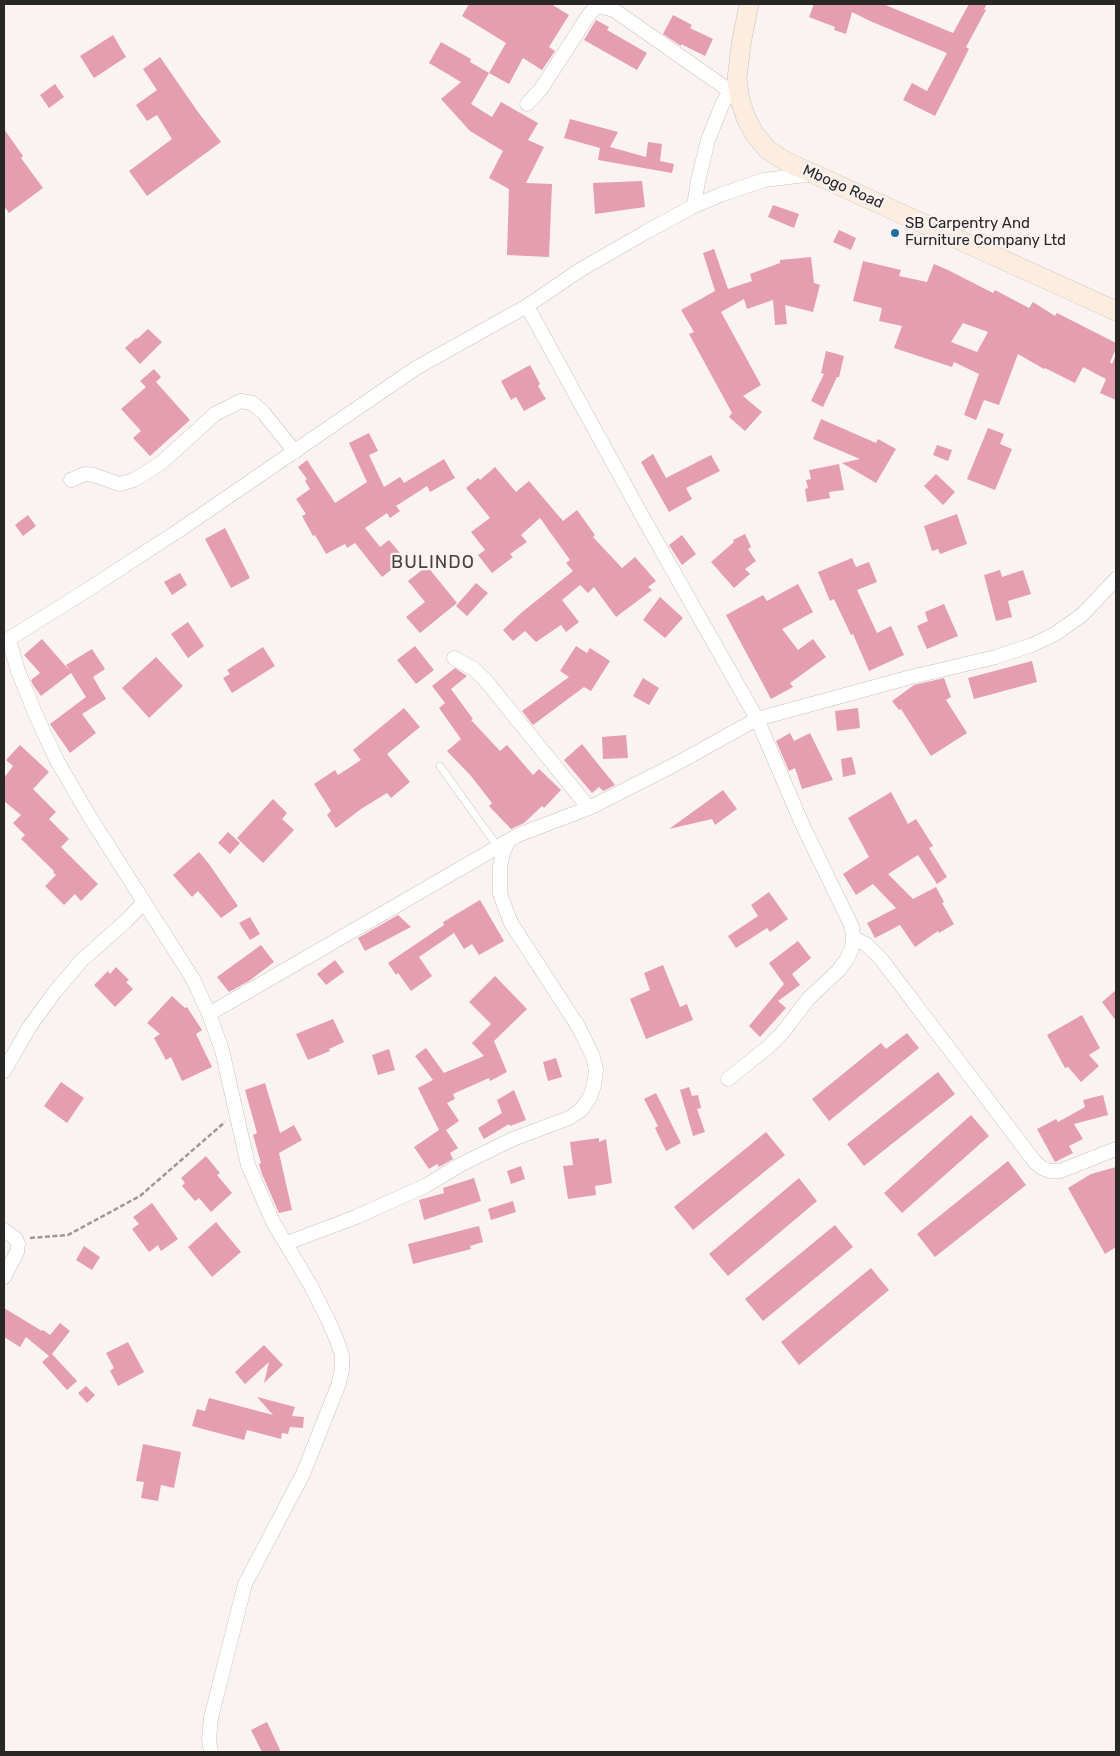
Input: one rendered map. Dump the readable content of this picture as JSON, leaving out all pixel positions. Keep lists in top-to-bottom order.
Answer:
{
  "streets": {
    "main road": ["Mbogo Road"]
  },
  "districts": ["BULINDO"],
  "places": ["SB Carpentry And Furniture Company Ltd"]
}
